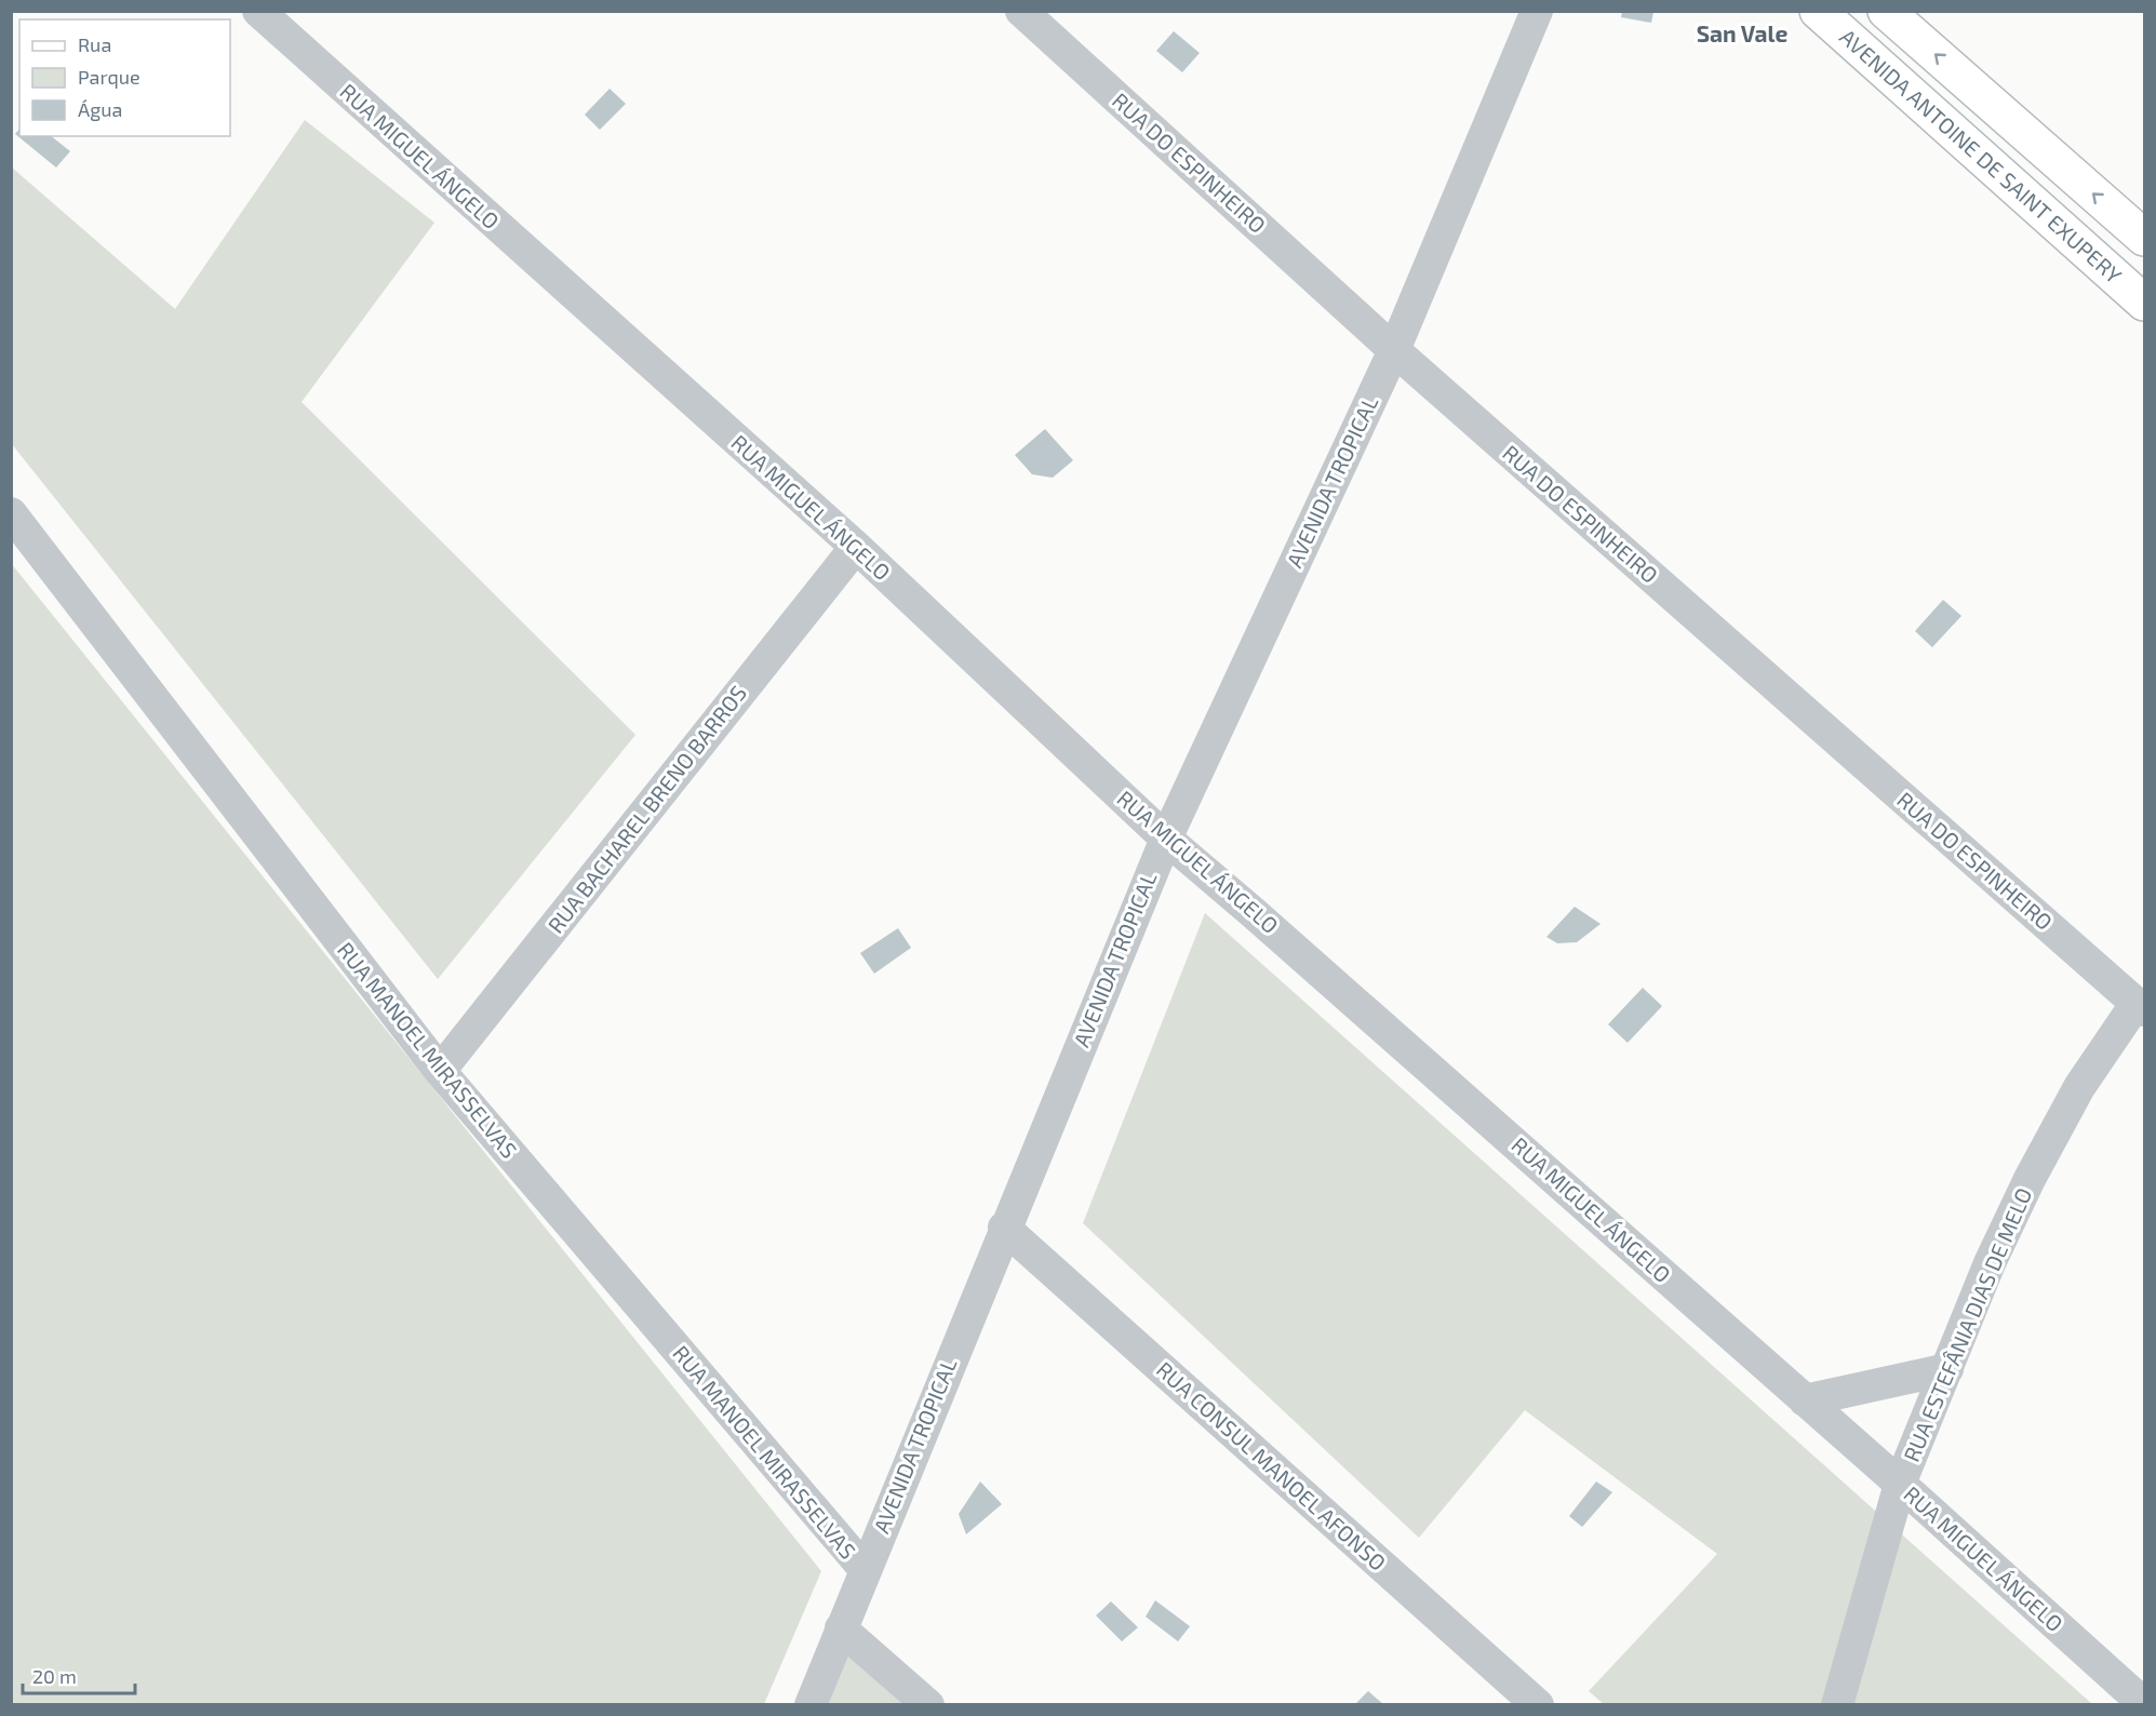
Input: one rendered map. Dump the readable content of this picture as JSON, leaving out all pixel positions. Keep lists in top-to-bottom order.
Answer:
{
  "streets": {
    "street": [
      "RUA MIGUEL ÁNGELO",
      "AVENIDA ANTOINE DE SAINT EXUPERY",
      "RUA DO ESPINHEIRO",
      "AVENIDA TROPICAL",
      "RUA BACHAREL BRENO BARROS",
      "RUA MANOEL MIRASSELVAS",
      "RUA ESTEFÂNIA DIAS DE MELO",
      "RUA CONSUL MANOEL AFONSO"
    ]
  },
  "crossings": [
    ["RUA MIGUEL ÁNGELO", "AVENIDA TROPICAL"],
    ["RUA MIGUEL ÁNGELO", "RUA BACHAREL BRENO BARROS"],
    ["RUA MIGUEL ÁNGELO", "RUA ESTEFÂNIA DIAS DE MELO"],
    ["RUA DO ESPINHEIRO", "AVENIDA TROPICAL"],
    ["RUA DO ESPINHEIRO", "RUA ESTEFÂNIA DIAS DE MELO"],
    ["AVENIDA TROPICAL", "RUA MANOEL MIRASSELVAS"],
    ["AVENIDA TROPICAL", "RUA CONSUL MANOEL AFONSO"],
    ["RUA BACHAREL BRENO BARROS", "RUA MANOEL MIRASSELVAS"]
  ],
  "districts": ["San Vale"],
  "legend": ["Rua", "Parque", "Água"],
  "scale_bar": "20 m"
}
